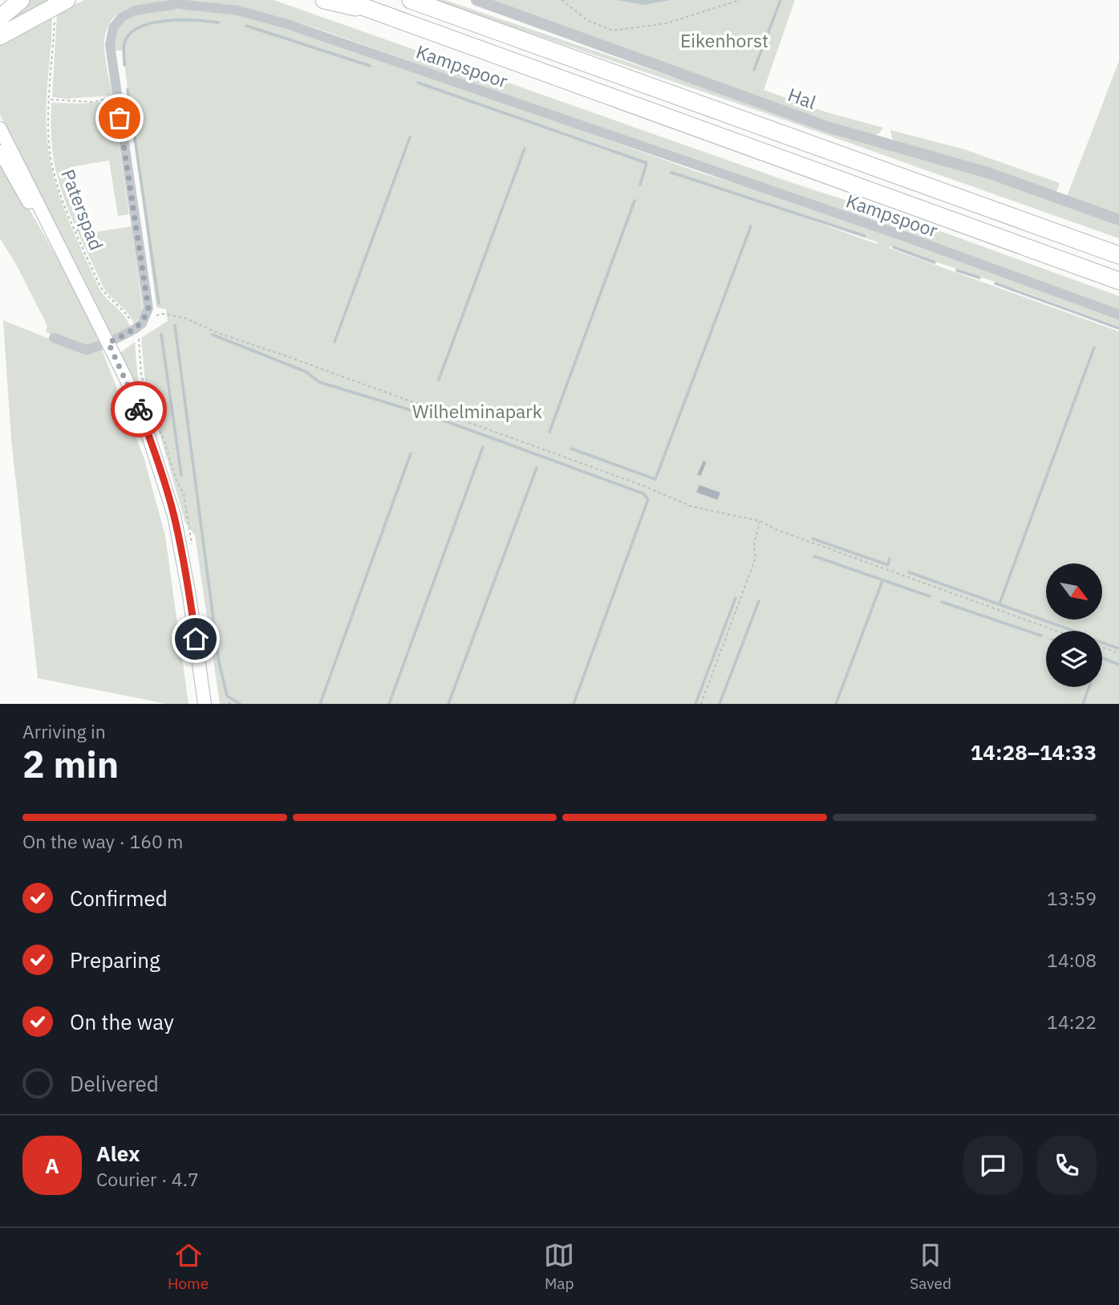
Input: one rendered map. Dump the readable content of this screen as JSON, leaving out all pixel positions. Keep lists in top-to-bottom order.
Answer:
{
  "streets": {
    "street": ["Kampspoor", "Hal"],
    "path": ["Paterspad"]
  },
  "parks": ["Eikenhorst", "Wilhelminapark"],
  "north": "bottom right",
  "page": {
    "heading": ["2 min", "Arriving in", "14:28–14:33"],
    "panel": ["Alex", "Courier · 4.7"],
    "bar": "On the way · 160 m",
    "list": [
      ["Confirmed", "13:59"],
      ["Preparing", "14:08"],
      ["On the way", "14:22"],
      "Delivered"
    ],
    "round": "A",
    "tabs": ["Home", "Map", "Saved"]
  }
}
